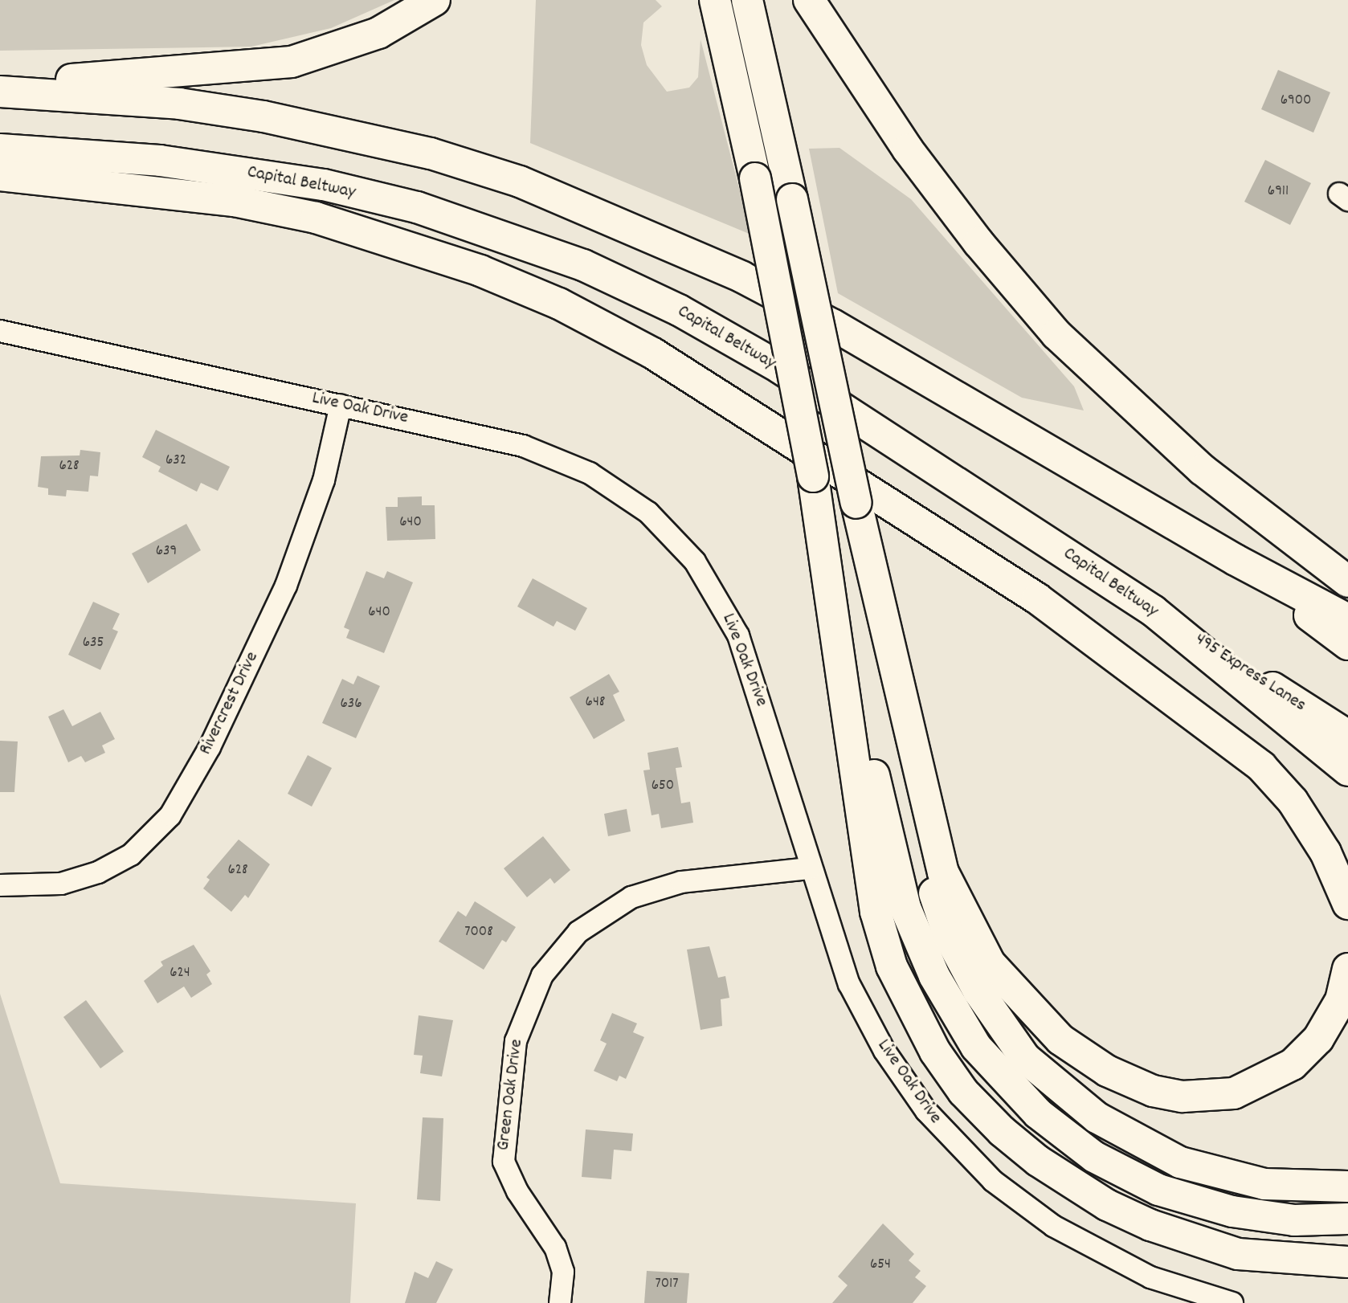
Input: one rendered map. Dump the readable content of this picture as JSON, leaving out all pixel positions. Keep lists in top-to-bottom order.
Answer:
{
  "streets": {
    "highway": ["Capital Beltway", "495 Express Lanes"],
    "street": ["Live Oak Drive", "Rivercrest Drive", "Green Oak Drive"]
  },
  "crossings": [
    ["Capital Beltway", "495 Express Lanes"],
    ["Live Oak Drive", "Rivercrest Drive"],
    ["Live Oak Drive", "Green Oak Drive"]
  ],
  "house_numbers": [
    "6900",
    "6911",
    "632",
    "628",
    "640",
    "639",
    "640",
    "635",
    "648",
    "636",
    "650",
    "628",
    "7008",
    "624",
    "654",
    "7017"
  ]
}
